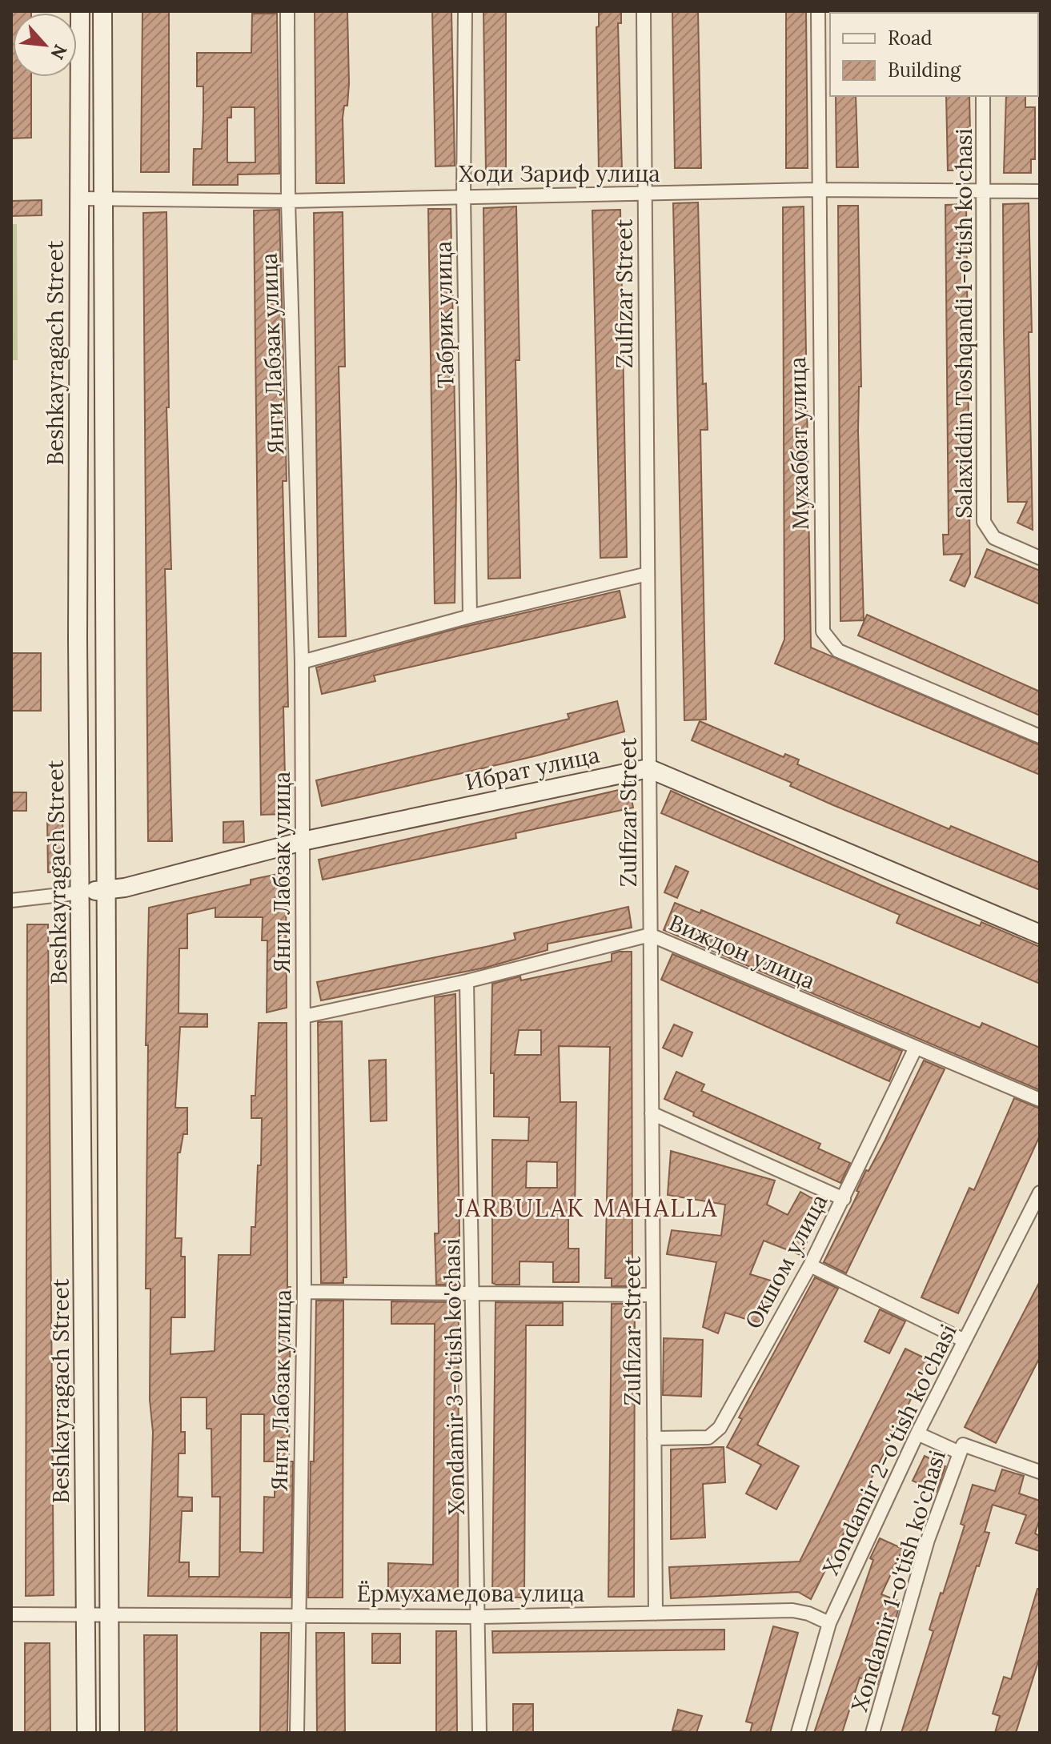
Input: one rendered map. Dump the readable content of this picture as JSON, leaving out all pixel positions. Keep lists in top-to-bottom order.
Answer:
{
  "streets": {
    "main road": ["Beshkayragach Street", "Ибрат улица"],
    "street": [
      "Ходи Зариф улица",
      "Zulfizar Street",
      "Табрик улица",
      "Salaxiddin Toshqandi 1-o'tish ko'chasi",
      "Янги Лабзак улица",
      "Мухаббат улица",
      "Виждон улица",
      "Окшом улица",
      "Xondamir 3-o'tish ko'chasi",
      "Xondamir 2-o'tish ko'chasi",
      "Xondamir 1-o'tish ko'chasi",
      "Ёрмухамедова улица"
    ]
  },
  "crossings": [
    ["Ходи Зариф улица", "Zulfizar Street"],
    ["Ходи Зариф улица", "Табрик улица"],
    ["Ходи Зариф улица", "Salaxiddin Toshqandi 1-o'tish ko'chasi"],
    ["Ходи Зариф улица", "Beshkayragach Street"],
    ["Ходи Зариф улица", "Янги Лабзак улица"],
    ["Ходи Зариф улица", "Мухаббат улица"],
    ["Zulfizar Street", "Ибрат улица"],
    ["Zulfizar Street", "Виждон улица"],
    ["Zulfizar Street", "Окшом улица"],
    ["Zulfizar Street", "Ёрмухамедова улица"],
    ["Beshkayragach Street", "Ибрат улица"],
    ["Beshkayragach Street", "Ёрмухамедова улица"],
    ["Янги Лабзак улица", "Ибрат улица"],
    ["Янги Лабзак улица", "Виждон улица"],
    ["Янги Лабзак улица", "Ёрмухамедова улица"],
    ["Виждон улица", "Окшом улица"],
    ["Виждон улица", "Xondamir 3-o'tish ko'chasi"],
    ["Xondamir 3-o'tish ko'chasi", "Ёрмухамедова улица"],
    ["Xondamir 2-o'tish ko'chasi", "Ёрмухамедова улица"]
  ],
  "districts": ["JARBULAK MAHALLA"],
  "legend": ["Road", "Building"],
  "north": "bottom right"
}
